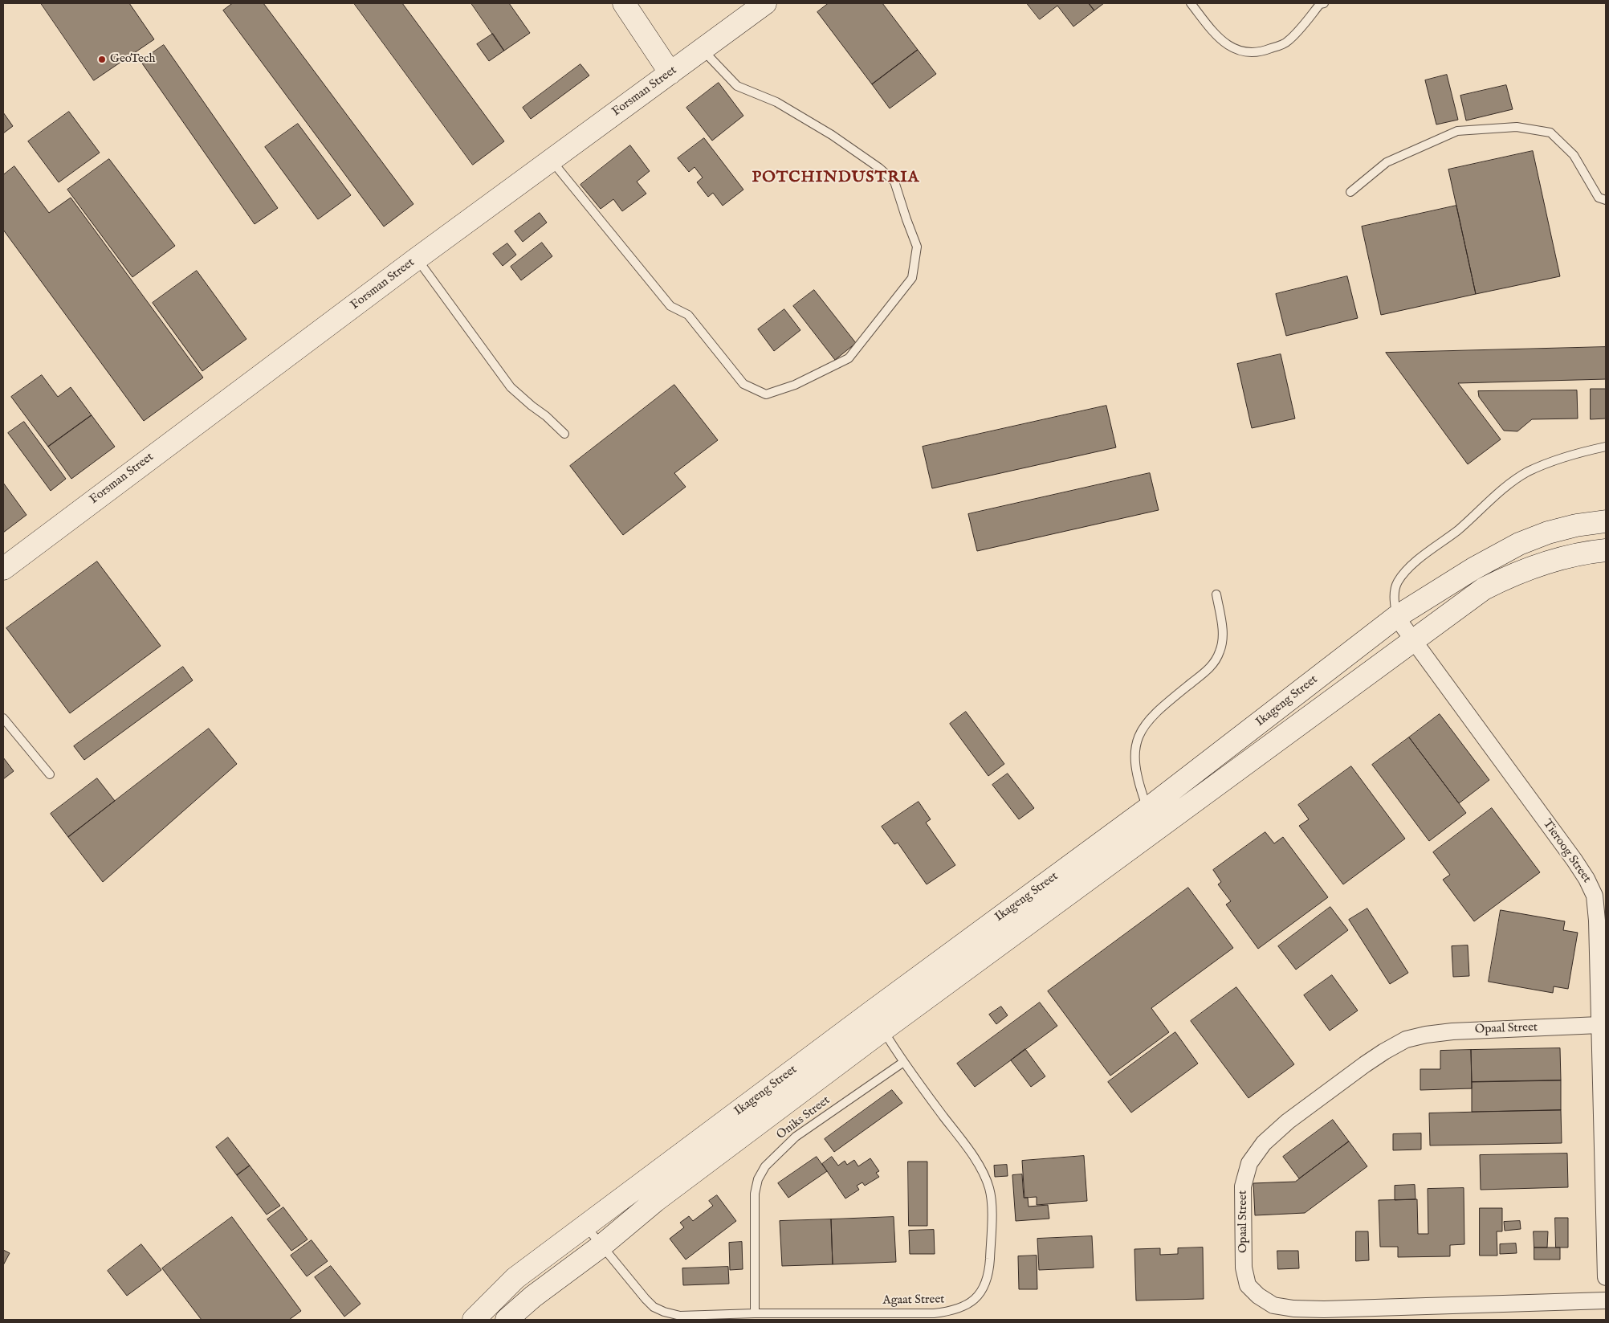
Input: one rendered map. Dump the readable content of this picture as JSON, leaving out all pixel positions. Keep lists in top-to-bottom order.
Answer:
{
  "streets": {
    "street": [
      "Forsman Street",
      "Ikageng Street",
      "Tieroog Street",
      "Opaal Street"
    ],
    "lane": ["Oniks Street", "Agaat Street"]
  },
  "crossings": [
    ["Ikageng Street", "Tieroog Street"],
    ["Ikageng Street", "Agaat Street"],
    ["Tieroog Street", "Opaal Street"],
    ["Oniks Street", "Agaat Street"]
  ],
  "districts": ["POTCHINDUSTRIA"],
  "places": ["GeoTech"]
}
